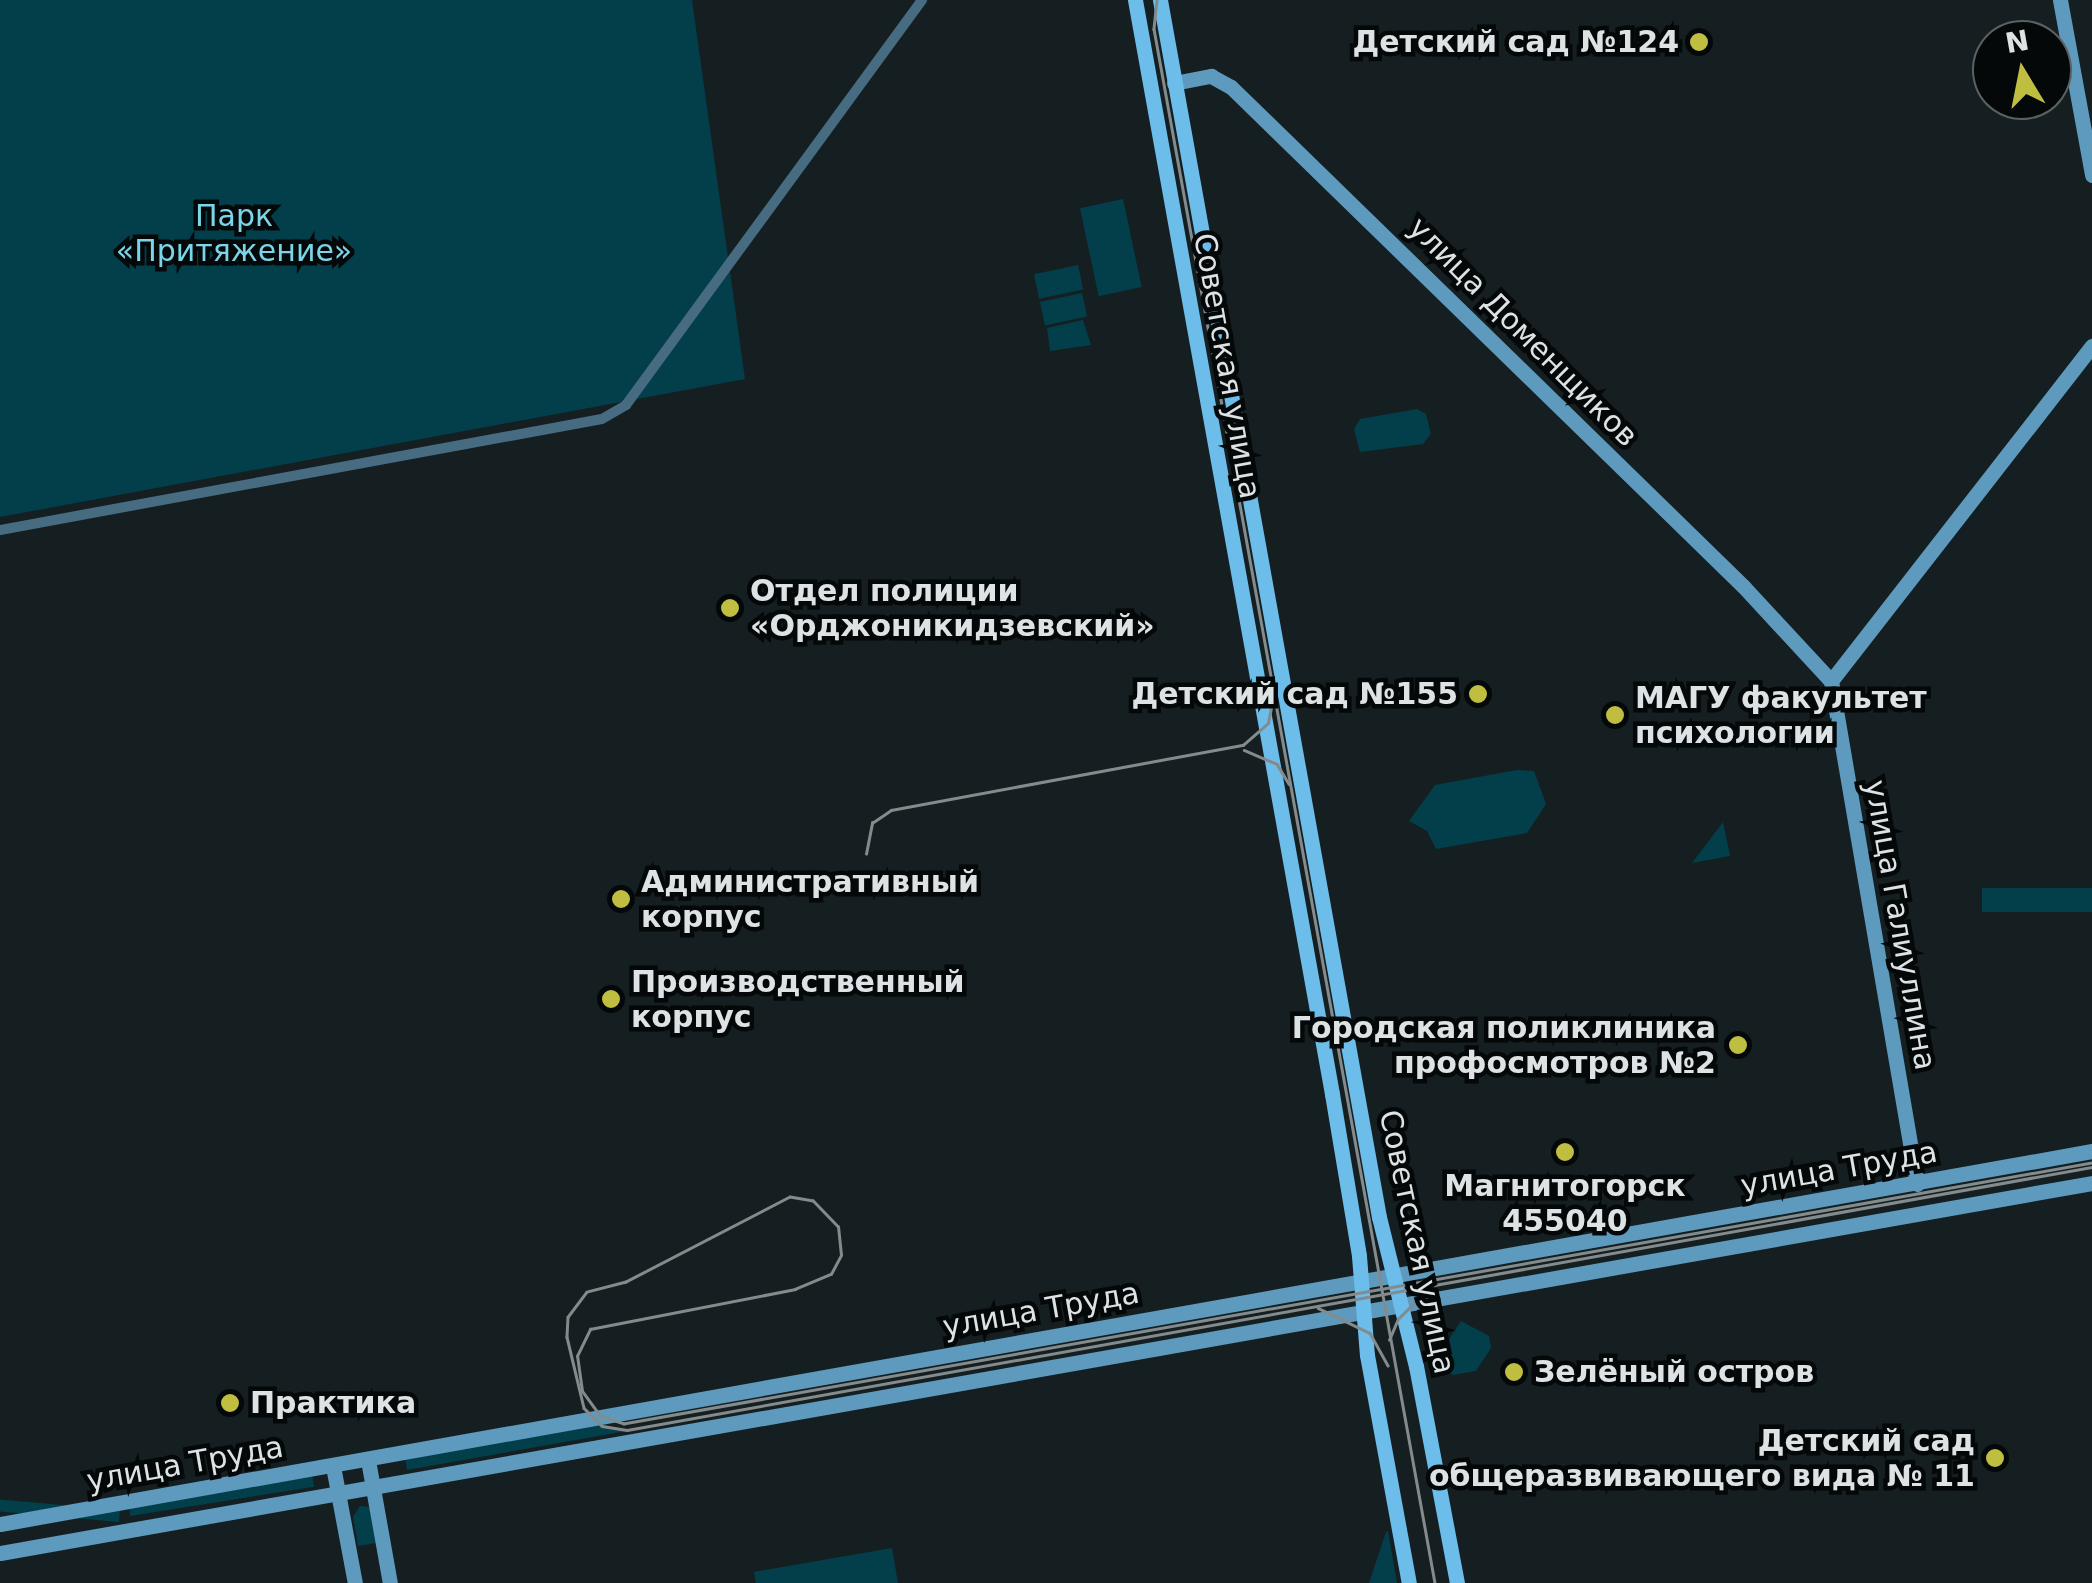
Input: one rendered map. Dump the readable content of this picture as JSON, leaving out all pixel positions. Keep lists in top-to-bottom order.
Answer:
{
  "streets": {
    "main road": [
      "улица Доменщиков",
      "Советская улица",
      "улица Галиуллина",
      "улица Труда"
    ]
  },
  "crossings": [
    ["улица Доменщиков", "Советская улица"],
    ["улица Доменщиков", "улица Галиуллина"],
    ["Советская улица", "улица Труда"],
    ["улица Галиуллина", "улица Труда"]
  ],
  "parks": ["Парк «Притяжение»"],
  "places": [
    "Детский сад №124",
    "Отдел полиции «Орджоникидзевский»",
    "Детский сад №155",
    "МАГУ факультет психологии",
    "Административный корпус",
    "Производственный корпус",
    "Городская поликлиника профосмотров №2",
    "Магнитогорск 455040",
    "Зелёный остров",
    "Практика",
    "Детский сад общеразвивающего вида № 11"
  ],
  "north": "top"
}
